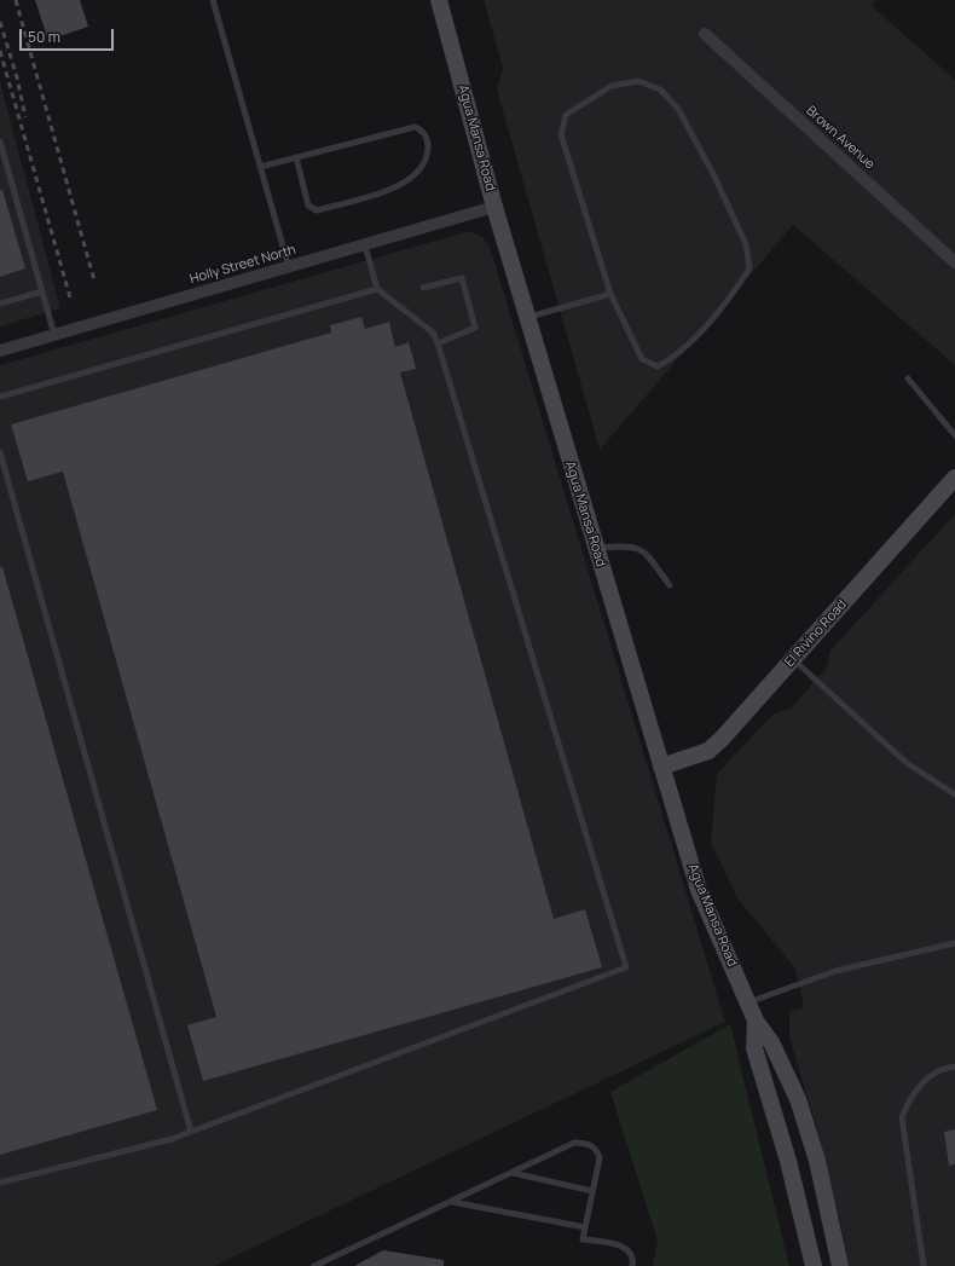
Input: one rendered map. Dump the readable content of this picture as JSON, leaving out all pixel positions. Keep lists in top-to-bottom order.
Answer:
{
  "streets": {
    "main road": ["Agua Mansa Road", "El Rivino Road"],
    "street": ["Brown Avenue", "Holly Street North"]
  },
  "crossings": [
    ["Agua Mansa Road", "Holly Street North"],
    ["Agua Mansa Road", "El Rivino Road"]
  ],
  "scale_bar": "50 m"
}
